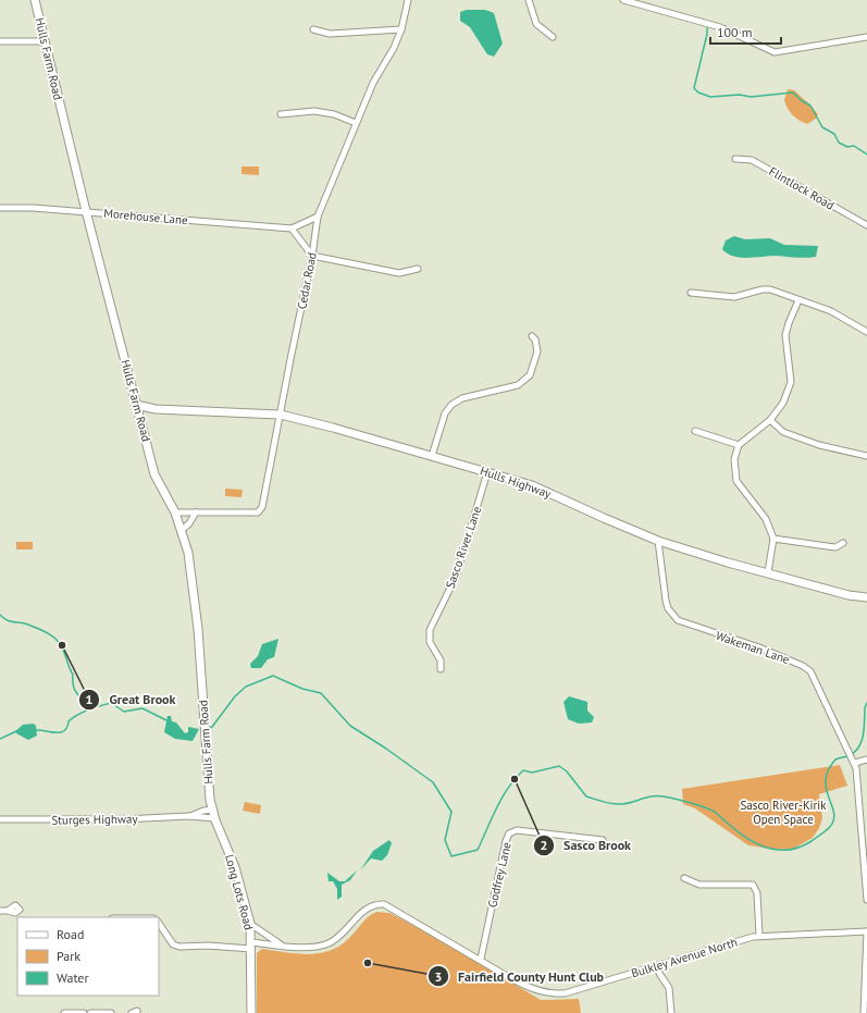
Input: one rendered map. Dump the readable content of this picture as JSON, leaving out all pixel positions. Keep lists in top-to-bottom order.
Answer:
{
  "streets": {
    "main road": ["Hulls Farm Road", "Hulls Highway", "Long Lots Road"],
    "street": [
      "Flintlock Road",
      "Morehouse Lane",
      "Cedar Road",
      "Sasco River Lane",
      "Wakeman Lane",
      "Sturges Highway",
      "Godfrey Lane",
      "Bulkley Avenue North"
    ]
  },
  "crossings": [
    ["Hulls Farm Road", "Morehouse Lane"],
    ["Hulls Farm Road", "Cedar Road"],
    ["Hulls Farm Road", "Hulls Highway"],
    ["Hulls Farm Road", "Sturges Highway"],
    ["Hulls Farm Road", "Long Lots Road"],
    ["Morehouse Lane", "Cedar Road"],
    ["Cedar Road", "Hulls Highway"],
    ["Hulls Highway", "Sasco River Lane"],
    ["Hulls Highway", "Wakeman Lane"],
    ["Sturges Highway", "Long Lots Road"],
    ["Godfrey Lane", "Bulkley Avenue North"],
    ["Long Lots Road", "Bulkley Avenue North"]
  ],
  "parks": ["Sasco River-Kirik Open Space"],
  "places": ["Great Brook", "Sasco Brook", "Fairfield County Hunt Club"],
  "legend": ["Road", "Park", "Water"],
  "scale_bar": "100 m"
}
